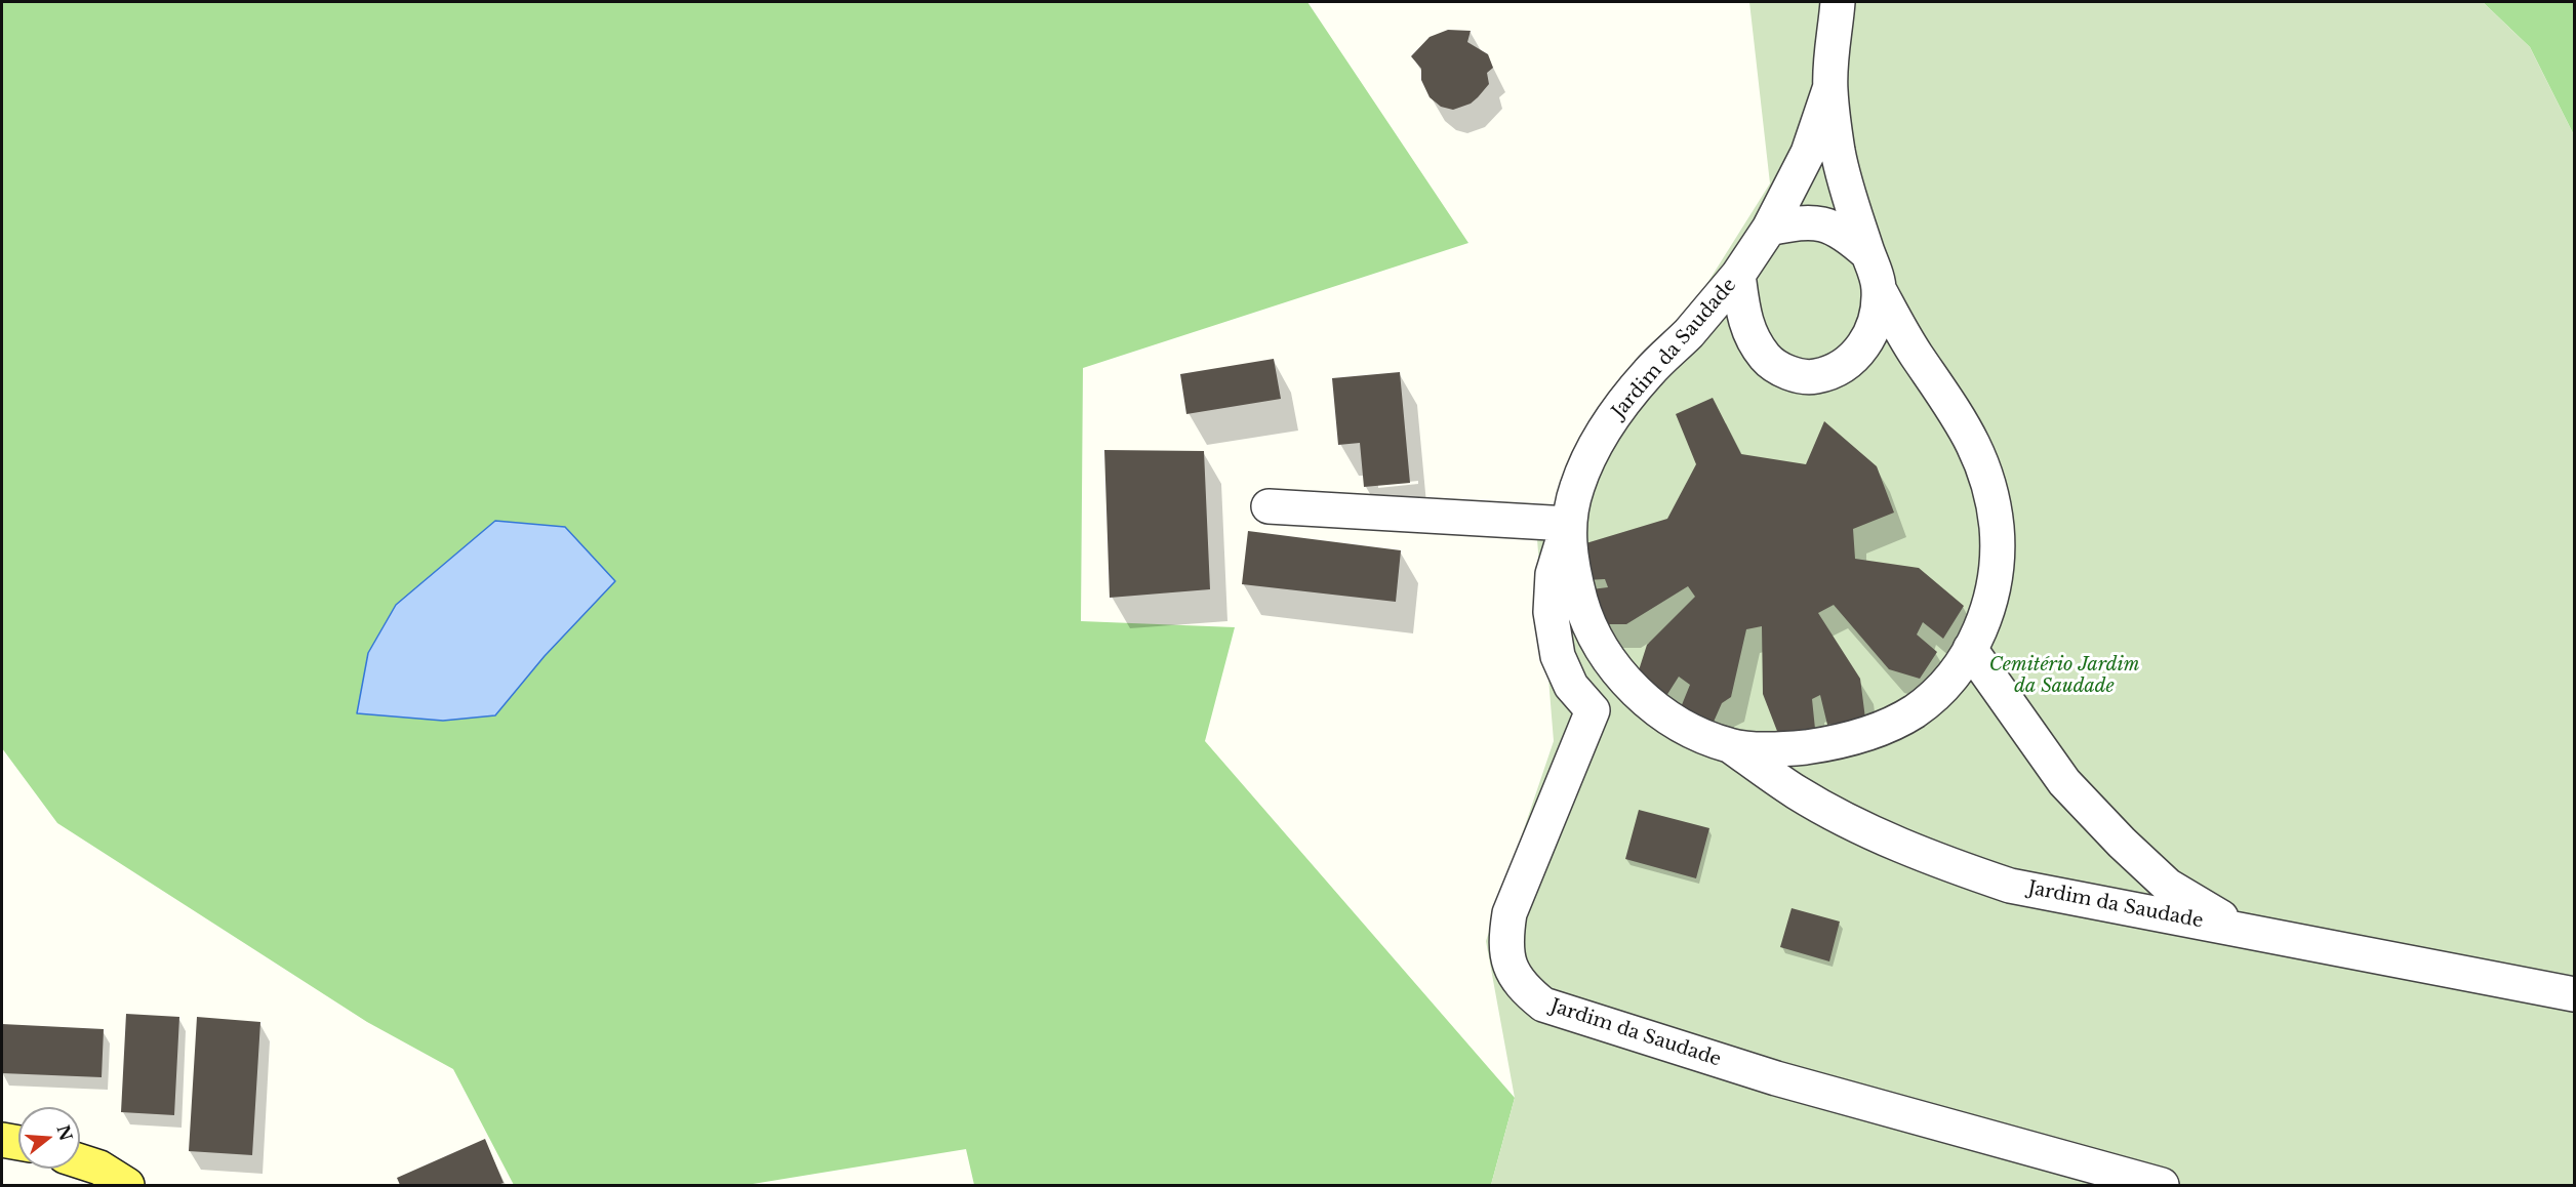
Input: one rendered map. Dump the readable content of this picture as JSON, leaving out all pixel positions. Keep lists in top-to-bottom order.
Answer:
{
  "streets": {
    "lane": ["Jardim da Saudade"]
  },
  "parks": ["Cemitério Jardim da Saudade"],
  "north": "right"
}
